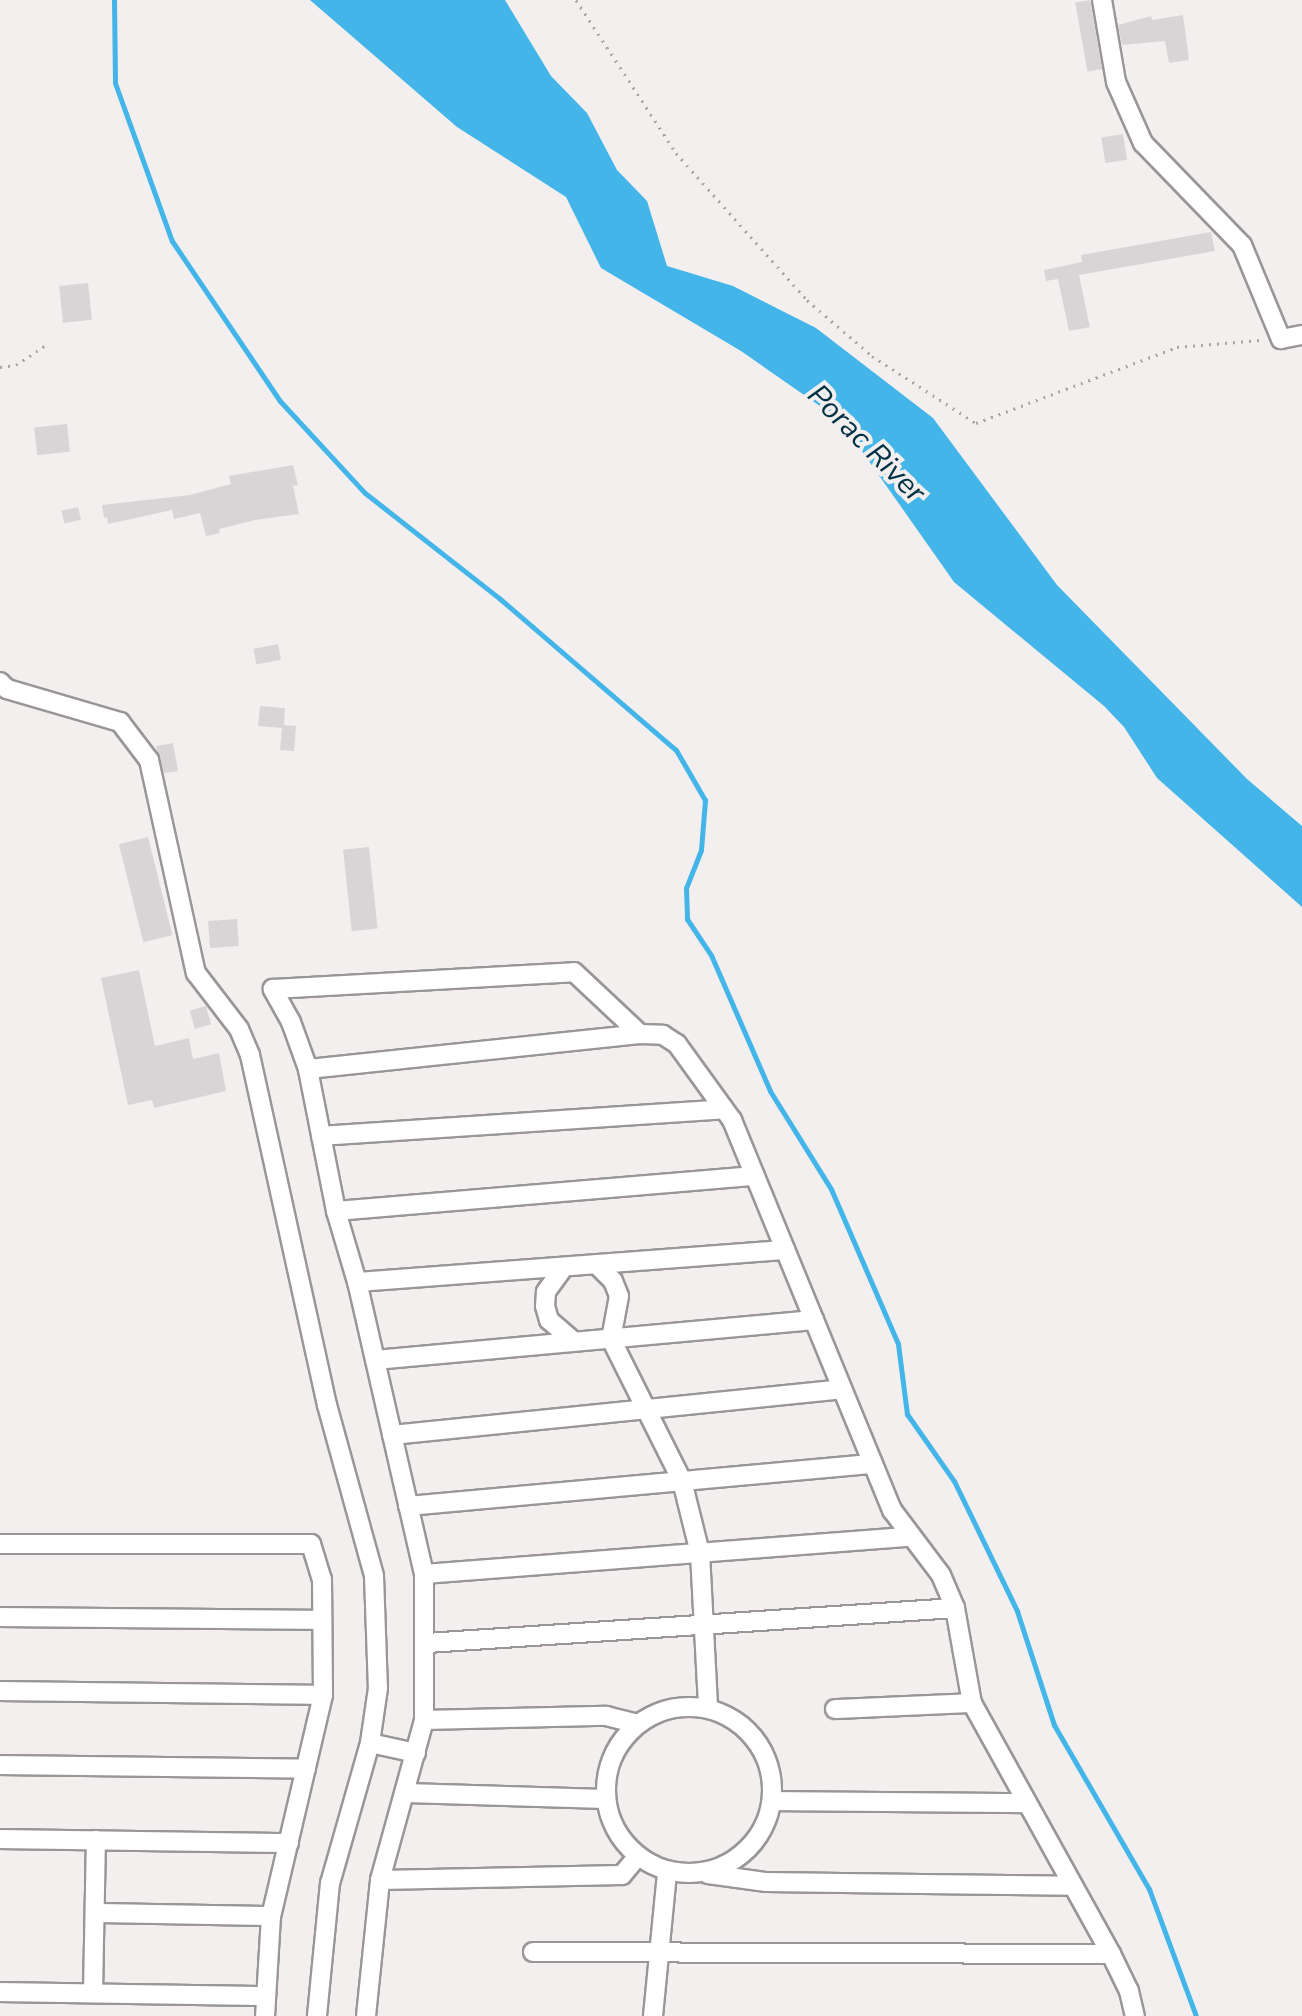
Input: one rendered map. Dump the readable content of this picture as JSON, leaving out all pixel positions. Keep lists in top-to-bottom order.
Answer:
{
  "water": ["Porac River"]
}
